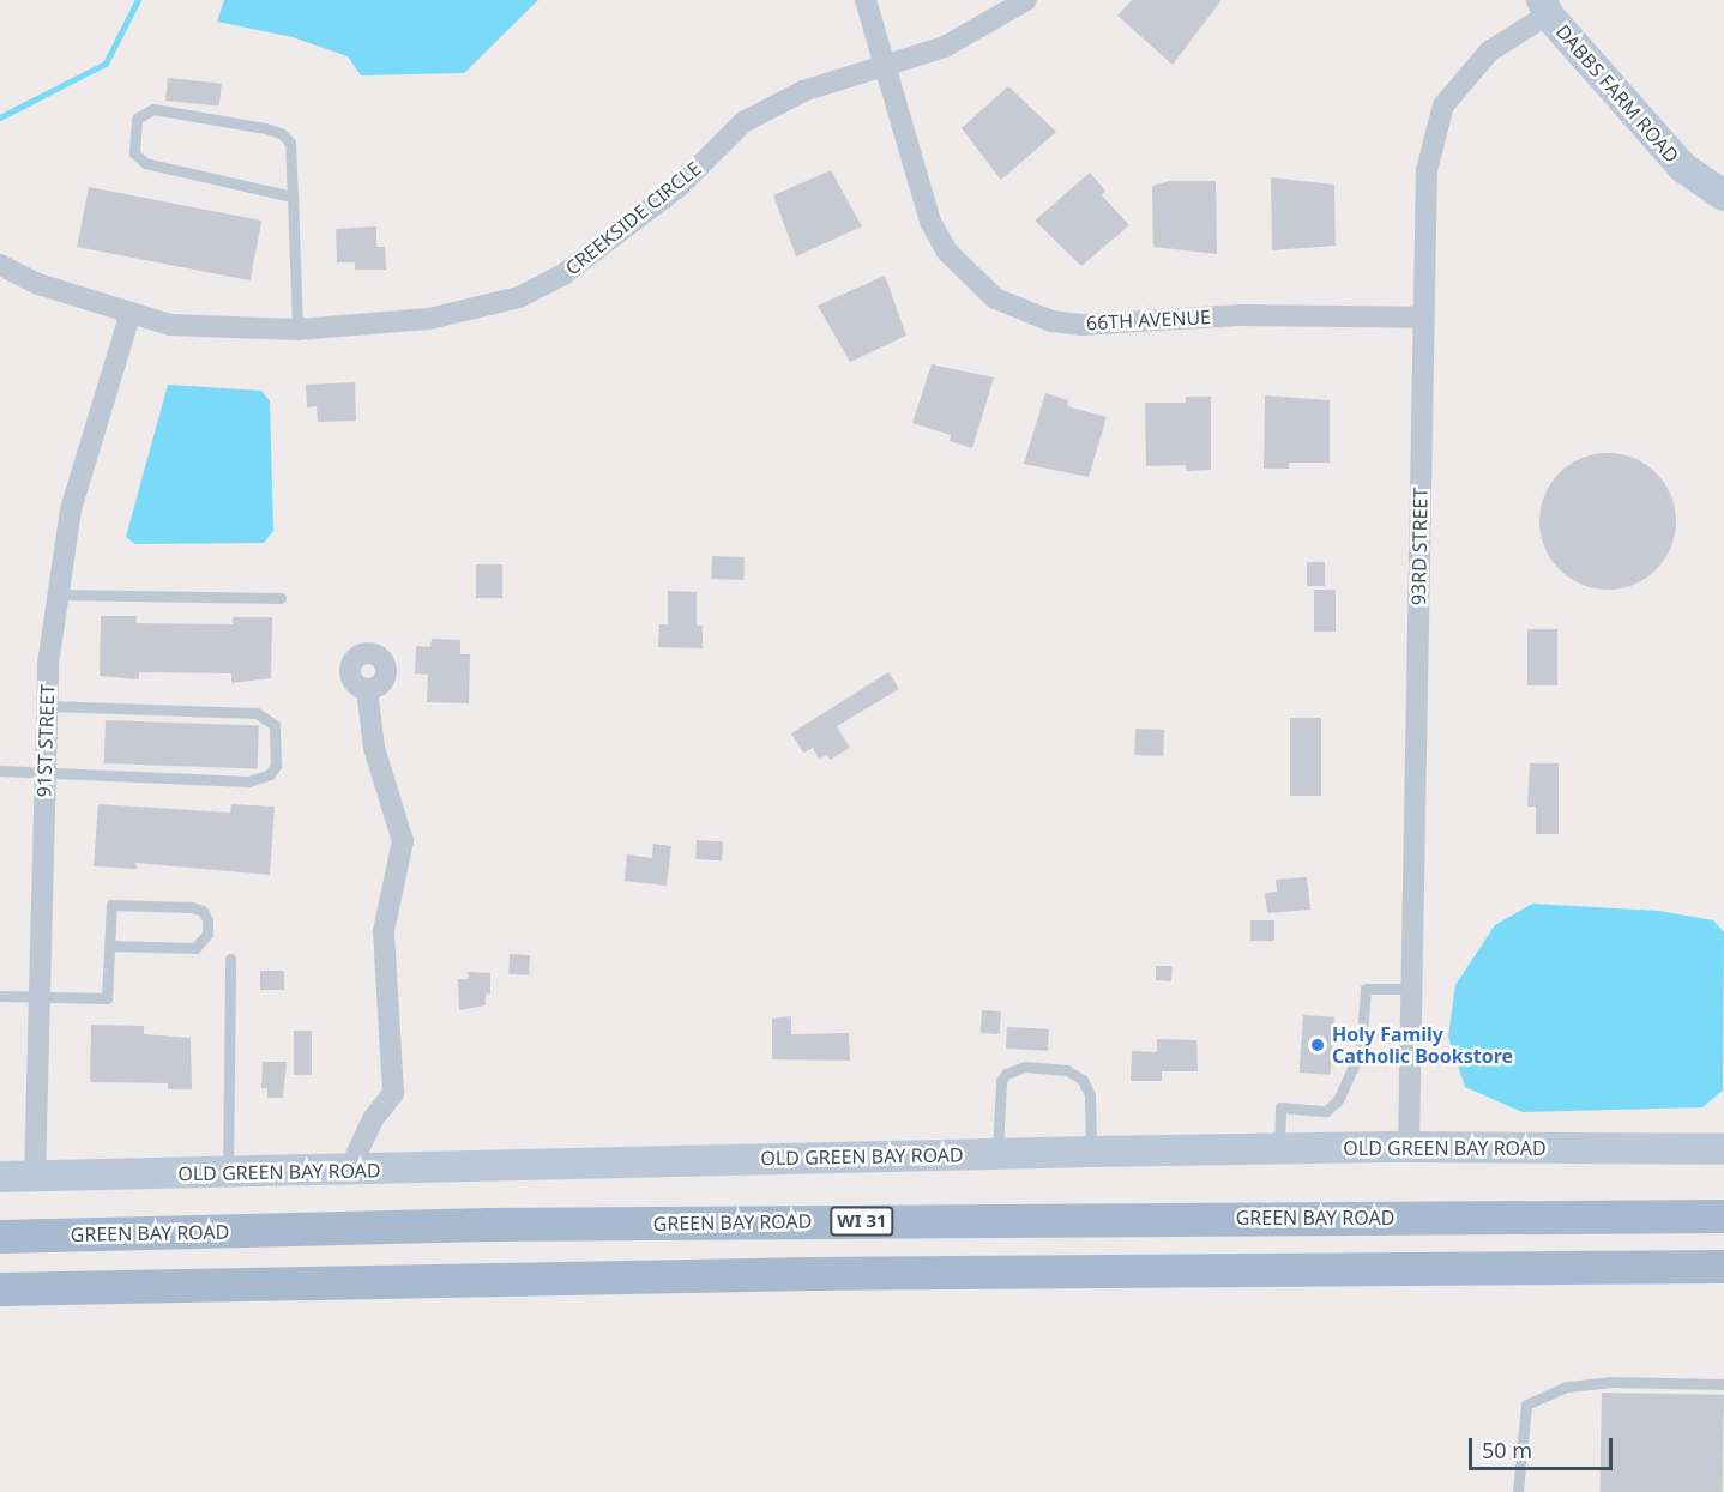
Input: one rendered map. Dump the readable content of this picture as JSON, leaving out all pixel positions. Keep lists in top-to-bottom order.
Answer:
{
  "streets": {
    "main road": ["GREEN BAY ROAD", "WI 31"],
    "street": [
      "DABBS FARM ROAD",
      "CREEKSIDE CIRCLE",
      "66TH AVENUE",
      "93RD STREET",
      "91ST STREET",
      "OLD GREEN BAY ROAD"
    ]
  },
  "crossings": [
    ["DABBS FARM ROAD", "93RD STREET"],
    ["CREEKSIDE CIRCLE", "66TH AVENUE"],
    ["CREEKSIDE CIRCLE", "91ST STREET"],
    ["66TH AVENUE", "93RD STREET"],
    ["93RD STREET", "OLD GREEN BAY ROAD"],
    ["91ST STREET", "OLD GREEN BAY ROAD"]
  ],
  "places": ["Holy Family Catholic Bookstore"],
  "scale_bar": "50 m"
}
